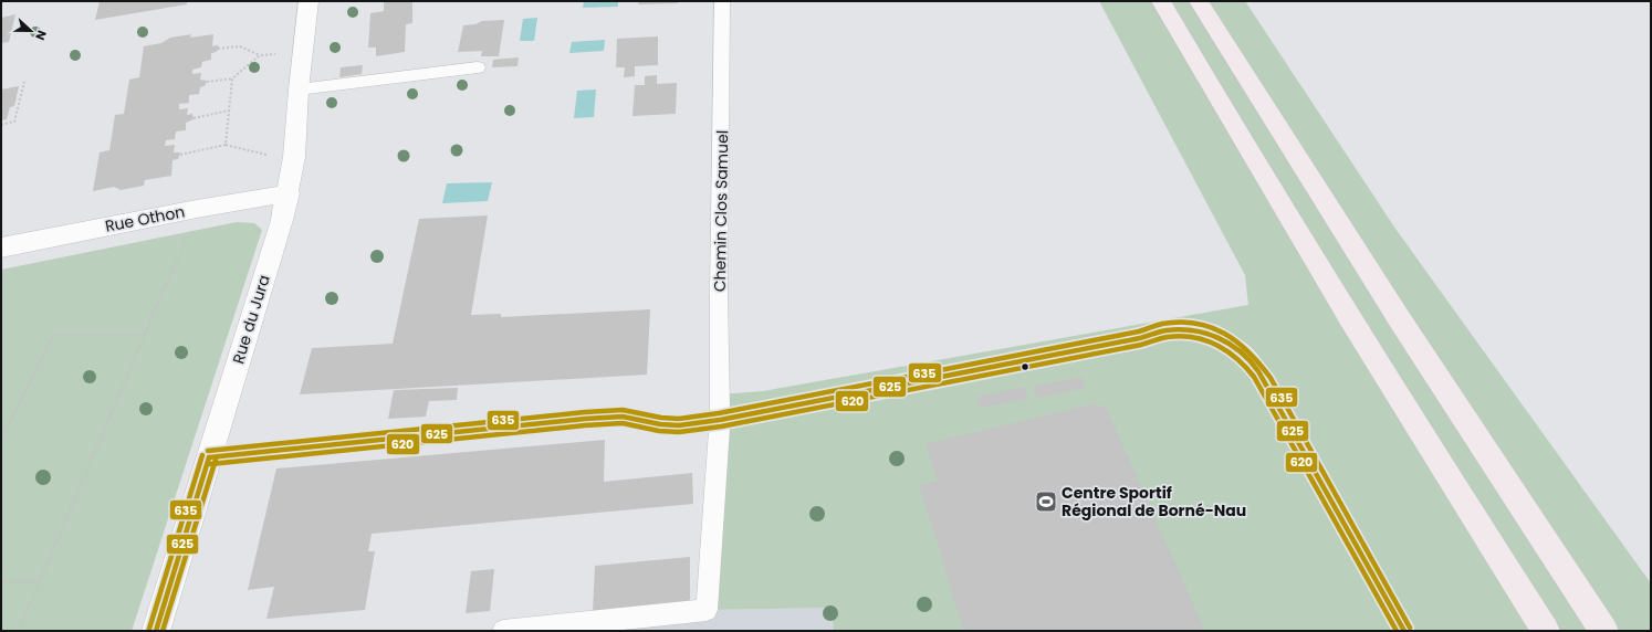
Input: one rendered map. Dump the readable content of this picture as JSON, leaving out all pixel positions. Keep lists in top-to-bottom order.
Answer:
{
  "streets": {
    "street": ["Rue Othon", "Rue du Jura"],
    "lane": ["Chemin Clos Samuel"]
  },
  "crossings": [
    ["Rue Othon", "Rue du Jura"]
  ],
  "places": {
    "sports": ["Centre Sportif Régional de Borné-Nau"]
  },
  "lines": ["transit line 635", "transit line 625", "transit line 620"],
  "north": "right"
}
